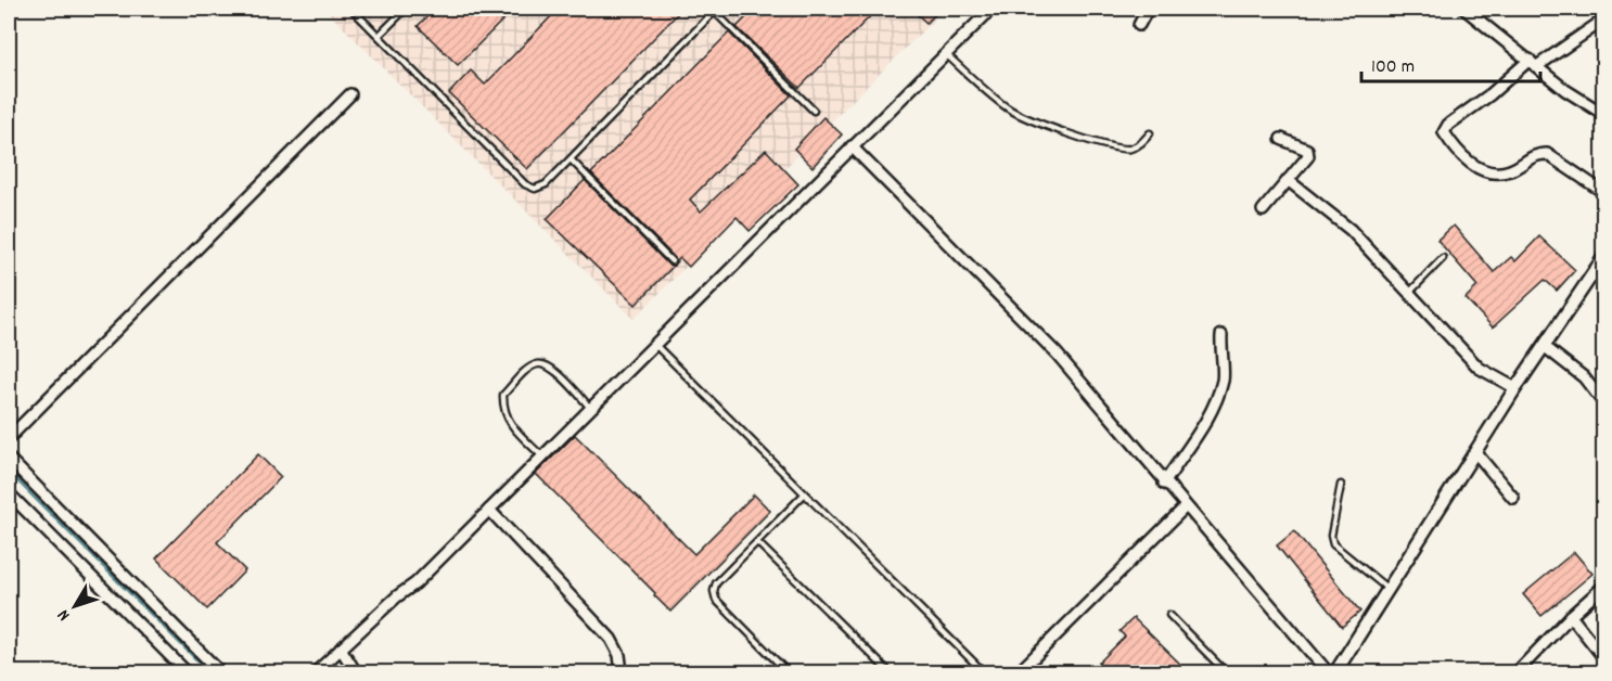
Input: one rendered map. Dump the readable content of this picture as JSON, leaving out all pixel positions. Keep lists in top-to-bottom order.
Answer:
{
  "scale_bar": "100 m",
  "north": "bottom left"
}
